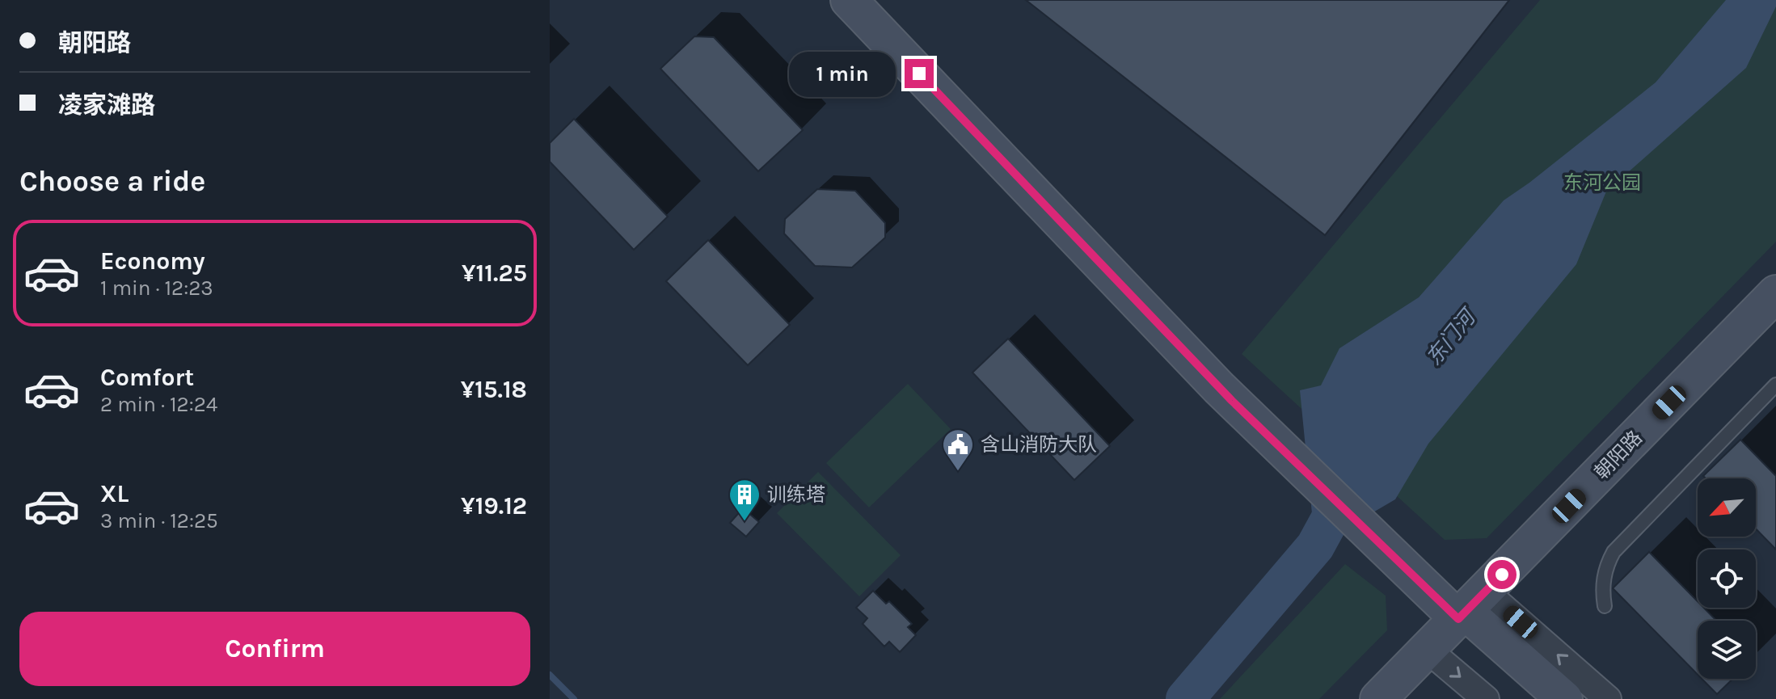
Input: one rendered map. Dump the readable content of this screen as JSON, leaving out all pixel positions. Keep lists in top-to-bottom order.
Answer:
{
  "streets": {
    "main road": ["朝阳路"]
  },
  "water": ["东门河"],
  "parks": ["东河公园"],
  "places": {
    "public building": ["含山消防大队"],
    "building": ["训练塔"]
  },
  "north": "bottom left",
  "page": {
    "banner": ["朝阳路", "凌家滩路"],
    "bubble": "1 min",
    "heading": "Choose a ride",
    "list": [
      {
        "name": "Economy",
        "note": "1 min · 12:23",
        "value": "¥11.25"
      },
      {
        "name": "Comfort",
        "note": "2 min · 12:24",
        "value": "¥15.18"
      },
      {
        "name": "XL",
        "note": "3 min · 12:25",
        "value": "¥19.12"
      }
    ],
    "buttons": "Confirm"
  }
}
